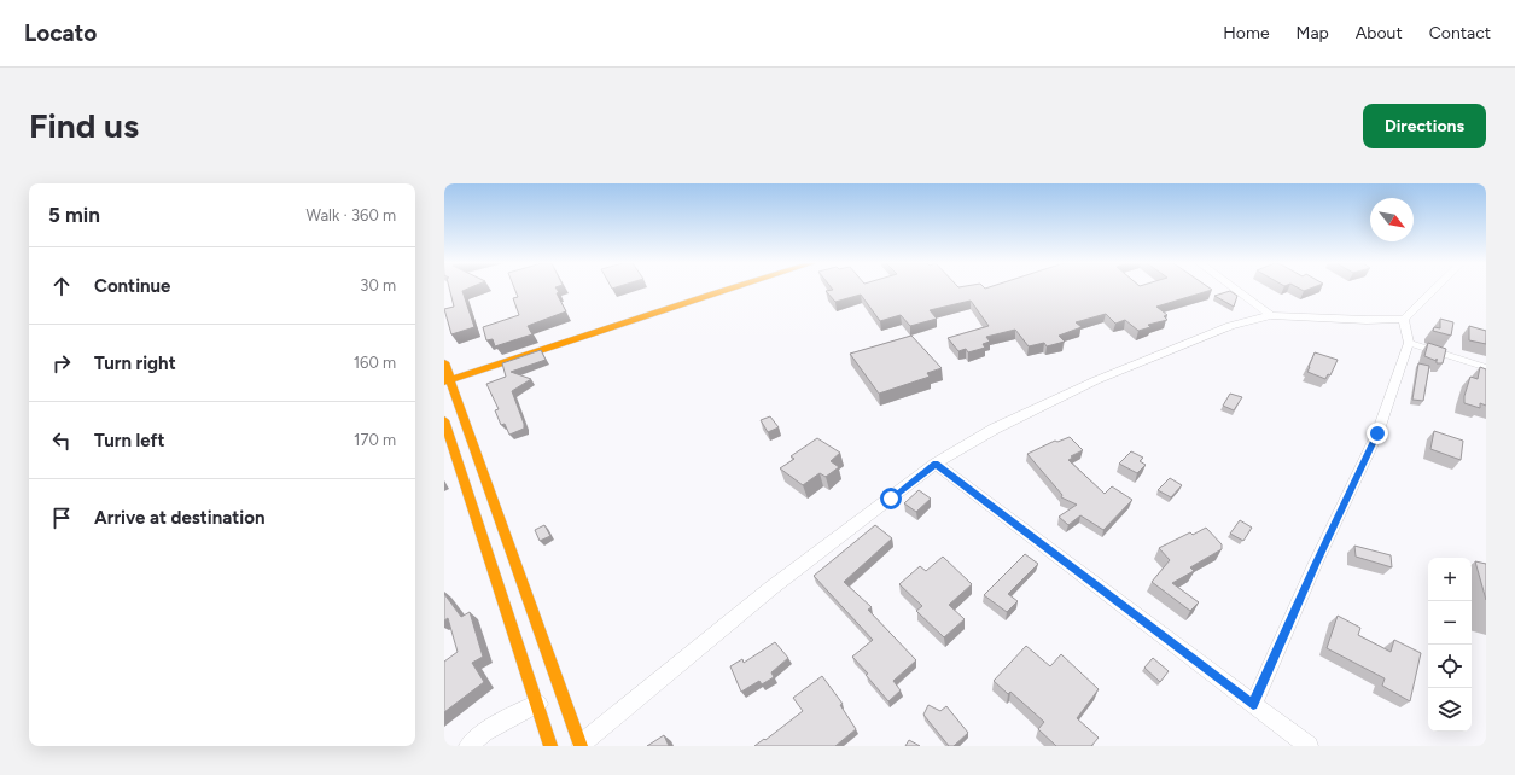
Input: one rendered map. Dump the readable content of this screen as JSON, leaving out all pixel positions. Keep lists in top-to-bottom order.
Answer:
{
  "north": "bottom right",
  "page": {
    "header": "Locato",
    "nav": [
      "Home",
      "Map",
      "About",
      "Contact"
    ],
    "buttons": "Directions",
    "title": "Find us",
    "heading": ["5 min", "Walk · 360 m"],
    "list": [
      ["Continue", "30 m"],
      ["Turn right", "160 m"],
      ["Turn left", "170 m"],
      "Arrive at destination"
    ],
    "map_buttons": ["+", "−"]
  }
}
